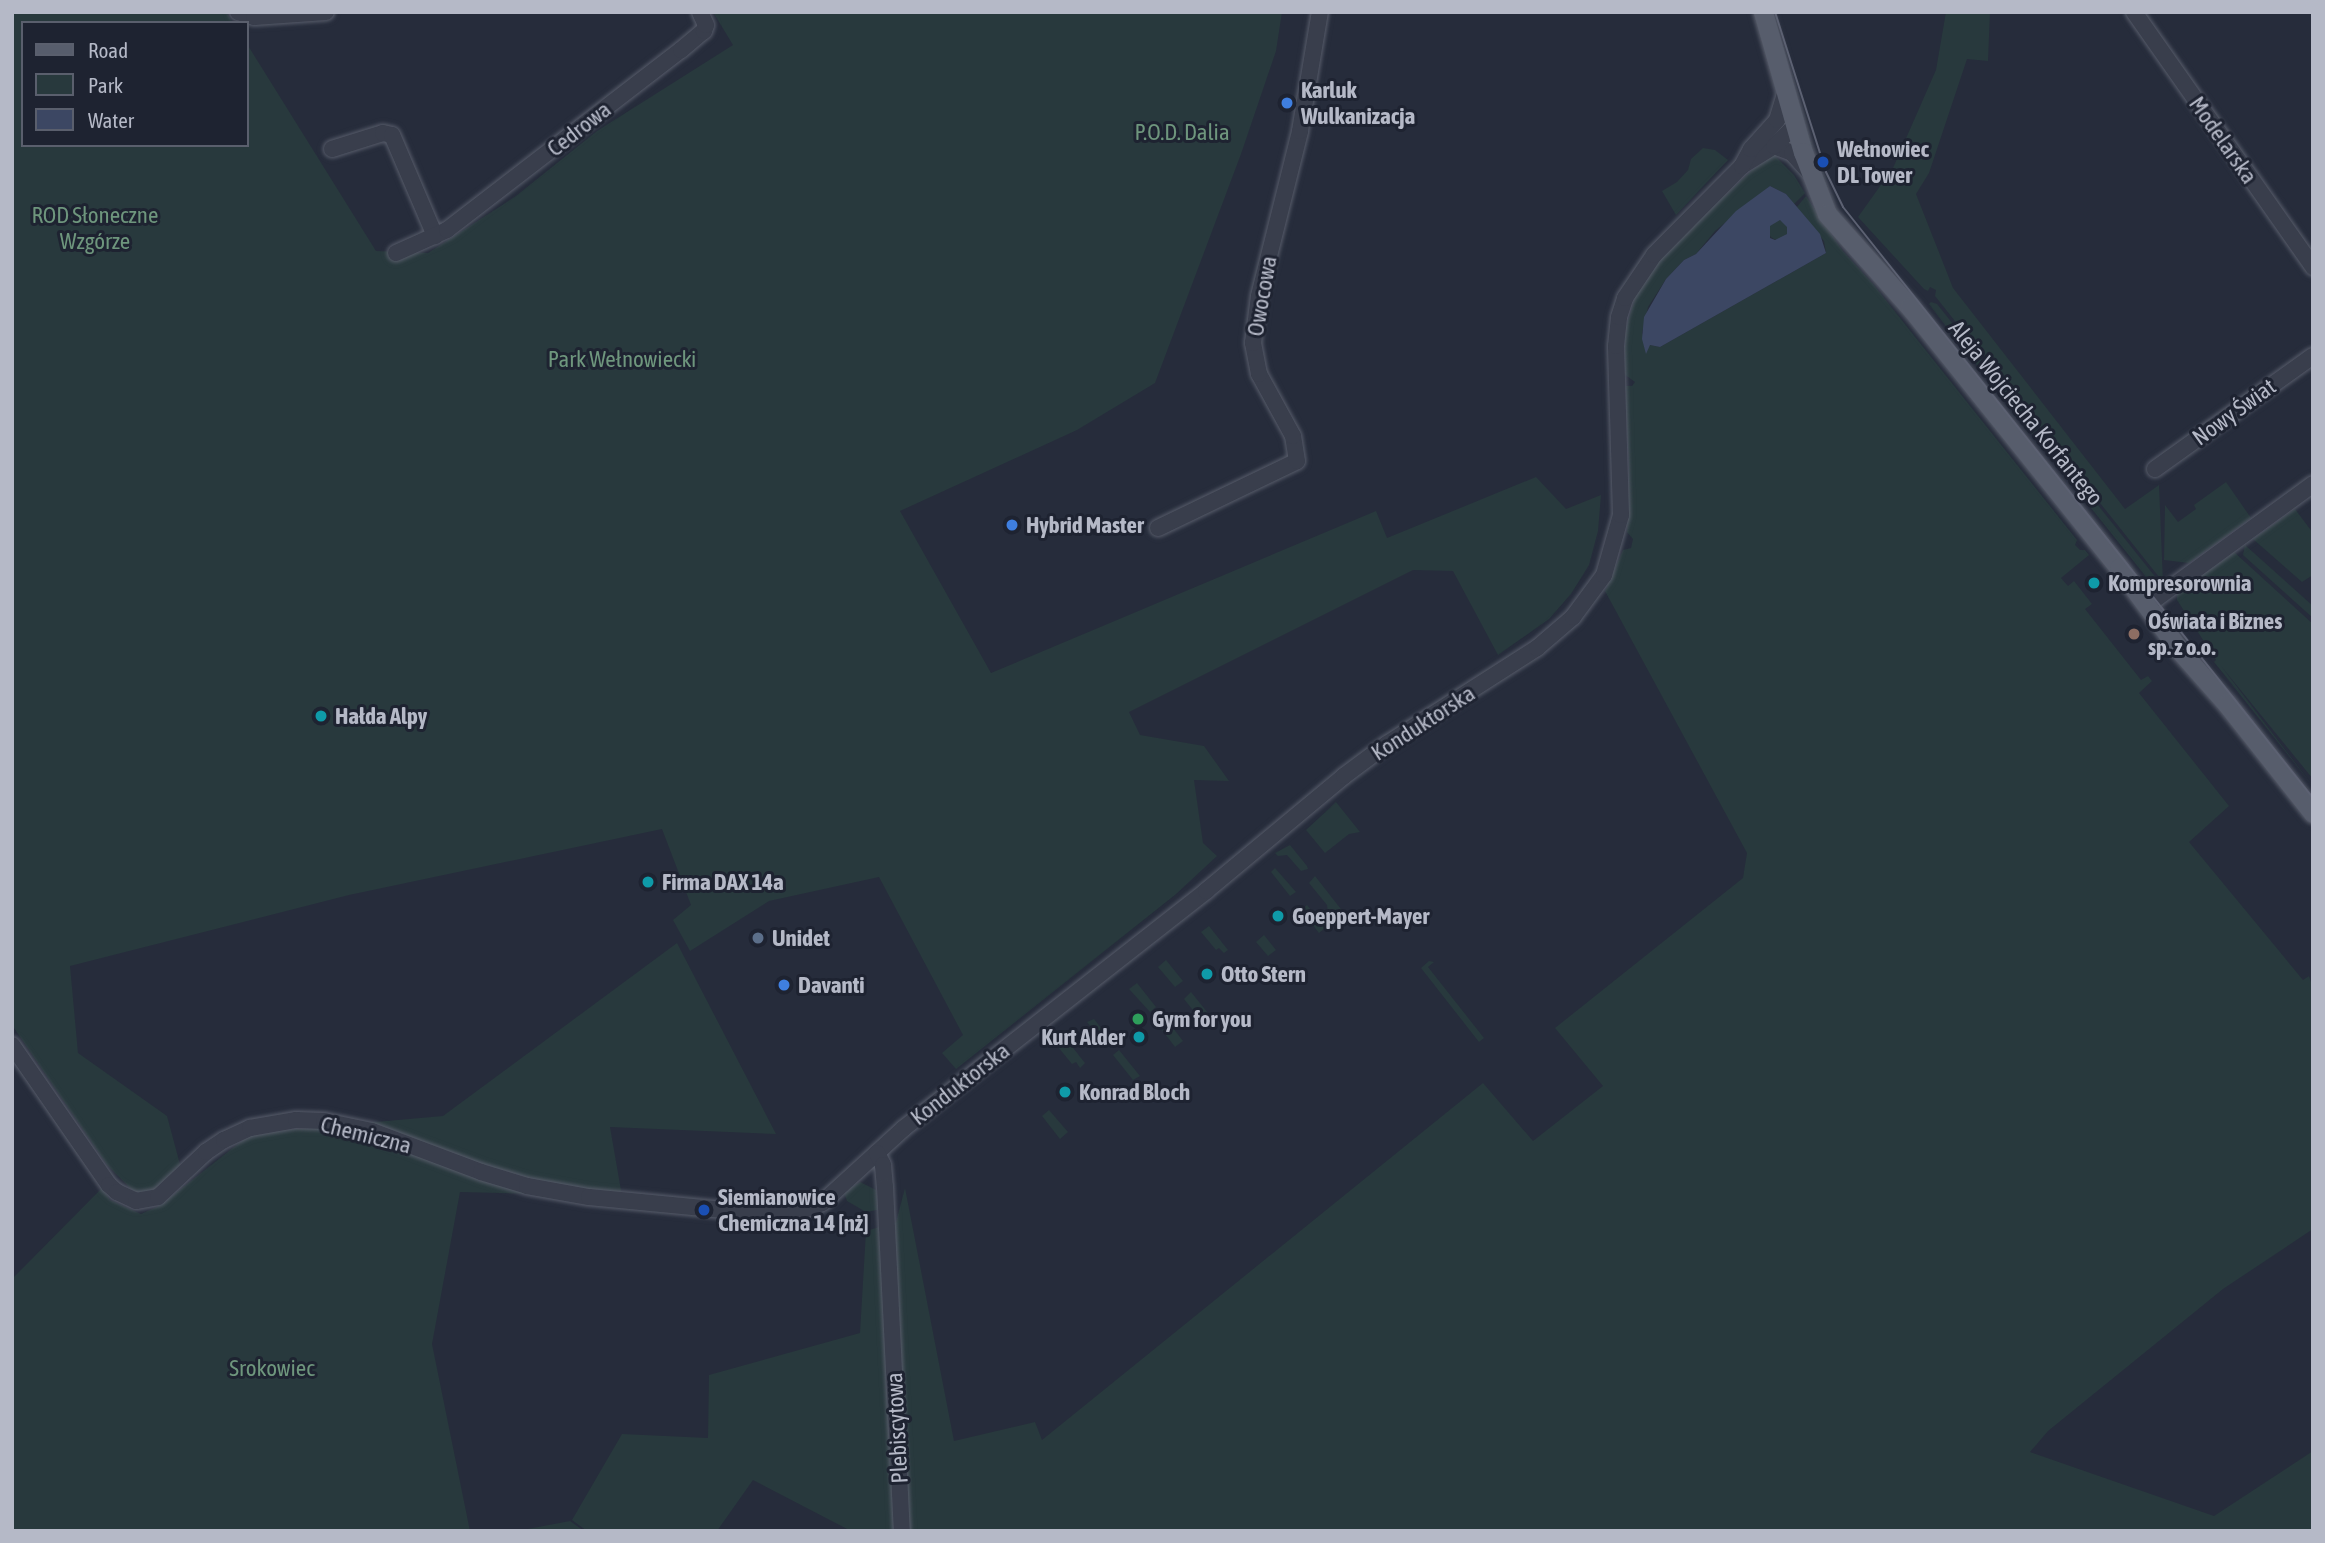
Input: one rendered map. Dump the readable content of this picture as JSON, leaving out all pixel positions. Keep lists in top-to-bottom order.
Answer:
{
  "streets": {
    "main road": ["Aleja Wojciecha Korfantego"],
    "street": [
      "Cedrowa",
      "Modelarska",
      "Owocowa",
      "Nowy Świat",
      "Konduktorska",
      "Chemiczna",
      "Plebiscytowa"
    ]
  },
  "crossings": [
    ["Aleja Wojciecha Korfantego", "Konduktorska"],
    ["Konduktorska", "Chemiczna"]
  ],
  "parks": [
    "P.O.D. Dalia",
    "ROD Słoneczne Wzgórze",
    "Park Wełnowiecki",
    "Srokowiec"
  ],
  "places": [
    "Karluk Wulkanizacja",
    "Wełnowiec DL Tower",
    "Hybrid Master",
    "Kompresorownia",
    "Oświata i Biznes sp. z o.o.",
    "Hałda Alpy",
    "Firma DAX 14a",
    "Goeppert-Mayer",
    "Unidet",
    "Otto Stern",
    "Davanti",
    "Gym for you",
    "Kurt Alder",
    "Konrad Bloch",
    "Siemianowice Chemiczna 14 [nż]"
  ],
  "legend": ["Road", "Park", "Water"]
}
